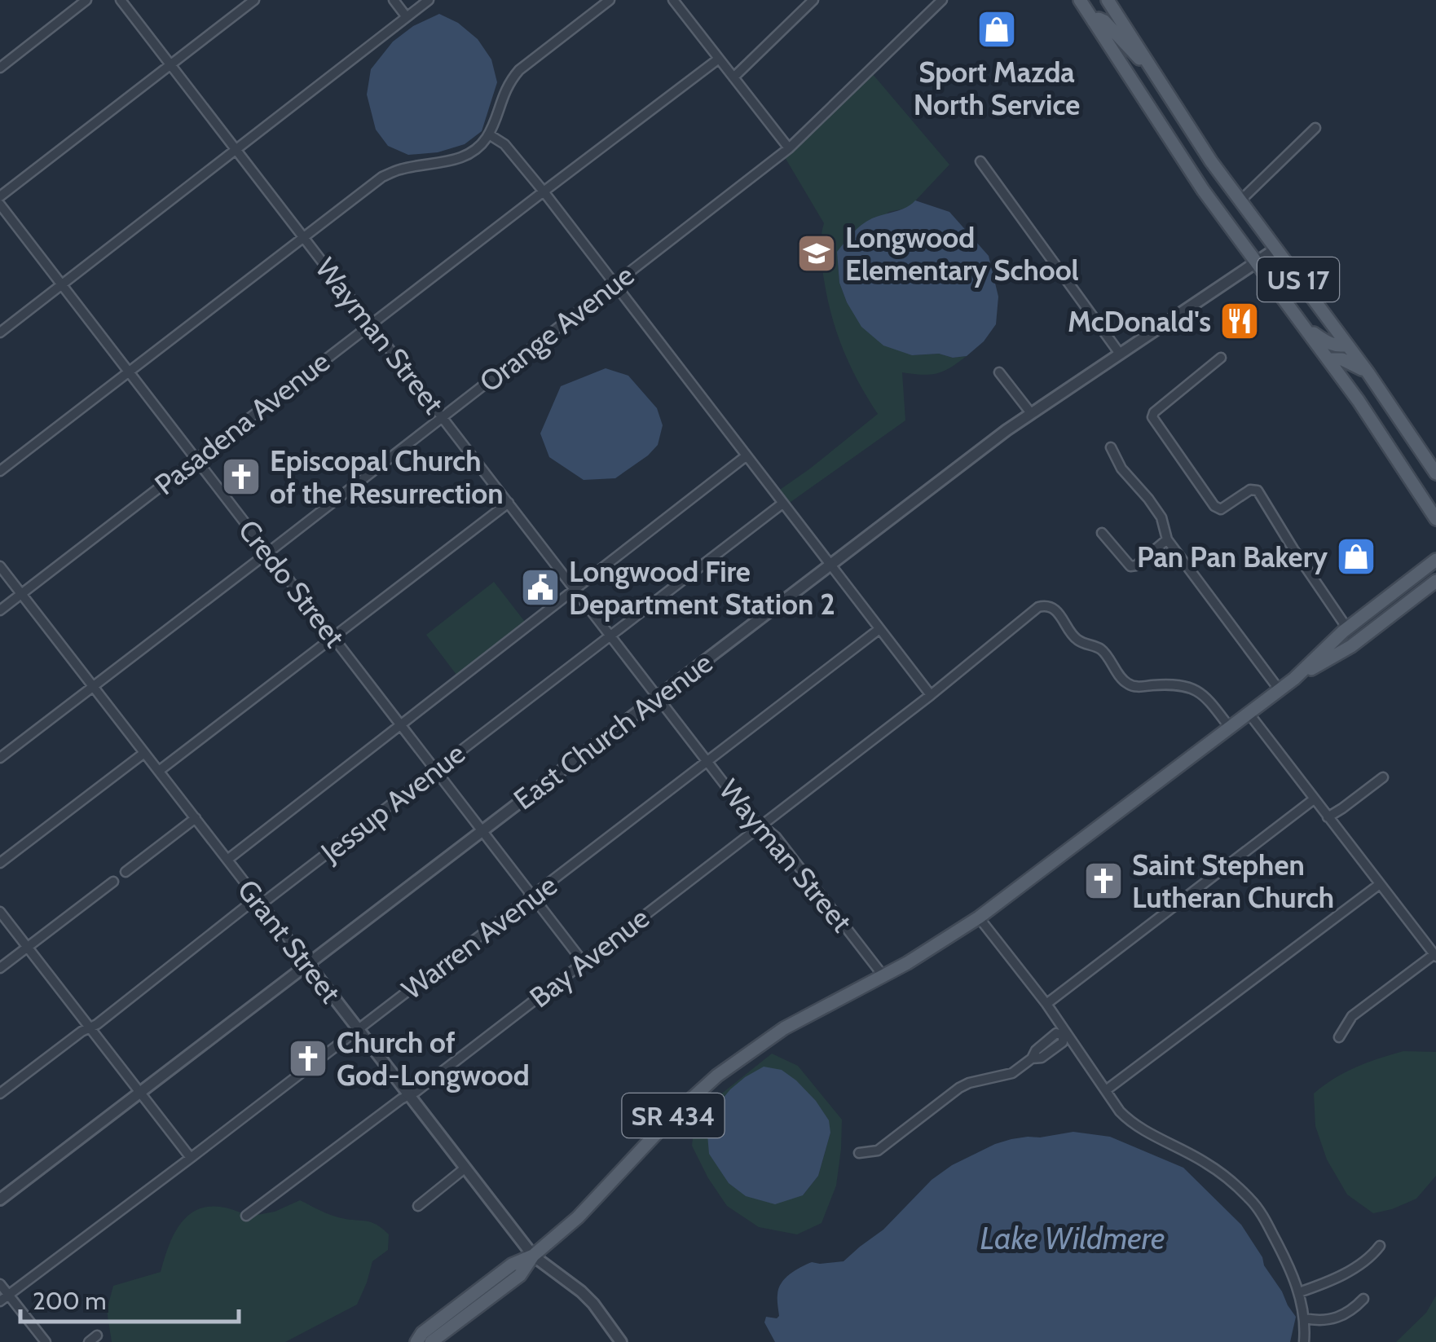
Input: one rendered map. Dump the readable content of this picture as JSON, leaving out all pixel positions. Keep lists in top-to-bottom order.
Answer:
{
  "streets": {
    "main road": ["US 17", "SR 434"],
    "street": [
      "Orange Avenue",
      "Wayman Street",
      "Pasadena Avenue",
      "Credo Street",
      "East Church Avenue",
      "Jessup Avenue",
      "Warren Avenue",
      "Grant Street",
      "Bay Avenue"
    ]
  },
  "crossings": [
    ["US 17", "East Church Avenue"],
    ["Orange Avenue", "Wayman Street"],
    ["Orange Avenue", "Credo Street"],
    ["Orange Avenue", "Grant Street"],
    ["Wayman Street", "Pasadena Avenue"],
    ["Wayman Street", "East Church Avenue"],
    ["Wayman Street", "Jessup Avenue"],
    ["Wayman Street", "Warren Avenue"],
    ["Wayman Street", "Bay Avenue"],
    ["Wayman Street", "SR 434"],
    ["Pasadena Avenue", "Credo Street"],
    ["Pasadena Avenue", "Grant Street"],
    ["Credo Street", "East Church Avenue"],
    ["Credo Street", "Jessup Avenue"],
    ["Credo Street", "Warren Avenue"],
    ["Credo Street", "Bay Avenue"],
    ["East Church Avenue", "Grant Street"],
    ["Jessup Avenue", "Grant Street"],
    ["Warren Avenue", "Grant Street"],
    ["Grant Street", "Bay Avenue"],
    ["Grant Street", "SR 434"],
    ["Bay Avenue", "SR 434"]
  ],
  "water": ["Lake Wildmere"],
  "places": {
    "shop": ["Sport Mazda North Service", "Pan Pan Bakery"],
    "school or university": ["Longwood Elementary School"],
    "restaurant": ["McDonald's"],
    "church": ["Episcopal Church of the Resurrection", "Saint Stephen Lutheran Church", "Church of God-Longwood"],
    "public building": ["Longwood Fire Department Station 2"]
  },
  "scale_bar": "200 m"
}
